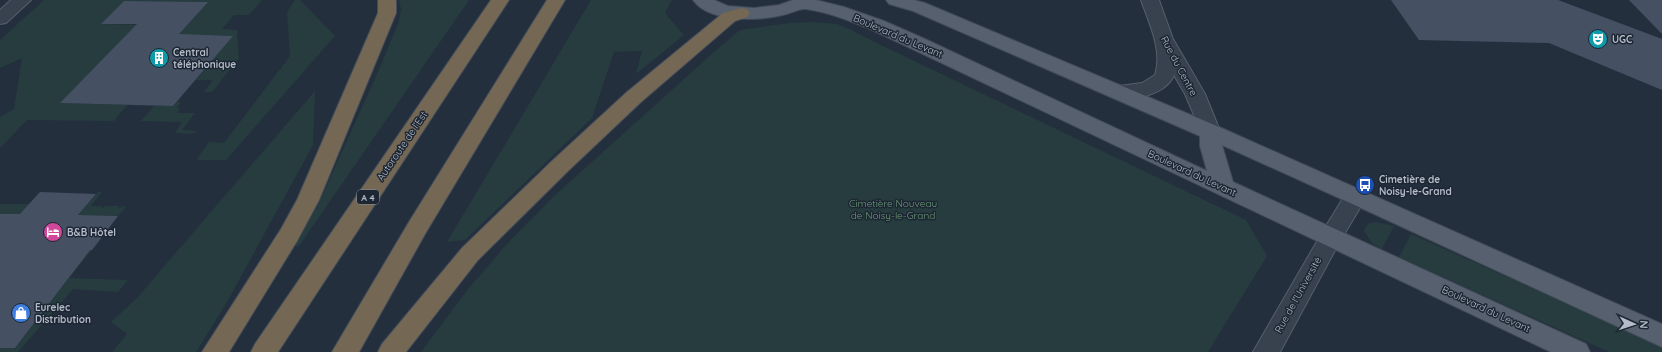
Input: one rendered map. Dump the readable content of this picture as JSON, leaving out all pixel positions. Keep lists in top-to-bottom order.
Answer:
{
  "streets": {
    "highway": ["Autoroute de l’Est", "A 4"],
    "main road": ["Boulevard du Levant"],
    "street": ["Rue du Centre", "Rue de l'Université"]
  },
  "crossings": [
    ["Boulevard du Levant", "Rue de l'Université"]
  ],
  "parks": ["Cimetière Nouveau de Noisy-le-Grand"],
  "places": {
    "theatre": ["UGC"],
    "building": ["Central téléphonique"],
    "bus stop": ["Cimetière de Noisy-le-Grand"],
    "hotel": ["B&B Hôtel"],
    "shop": ["Eurelec Distribution"]
  },
  "north": "right"
}
